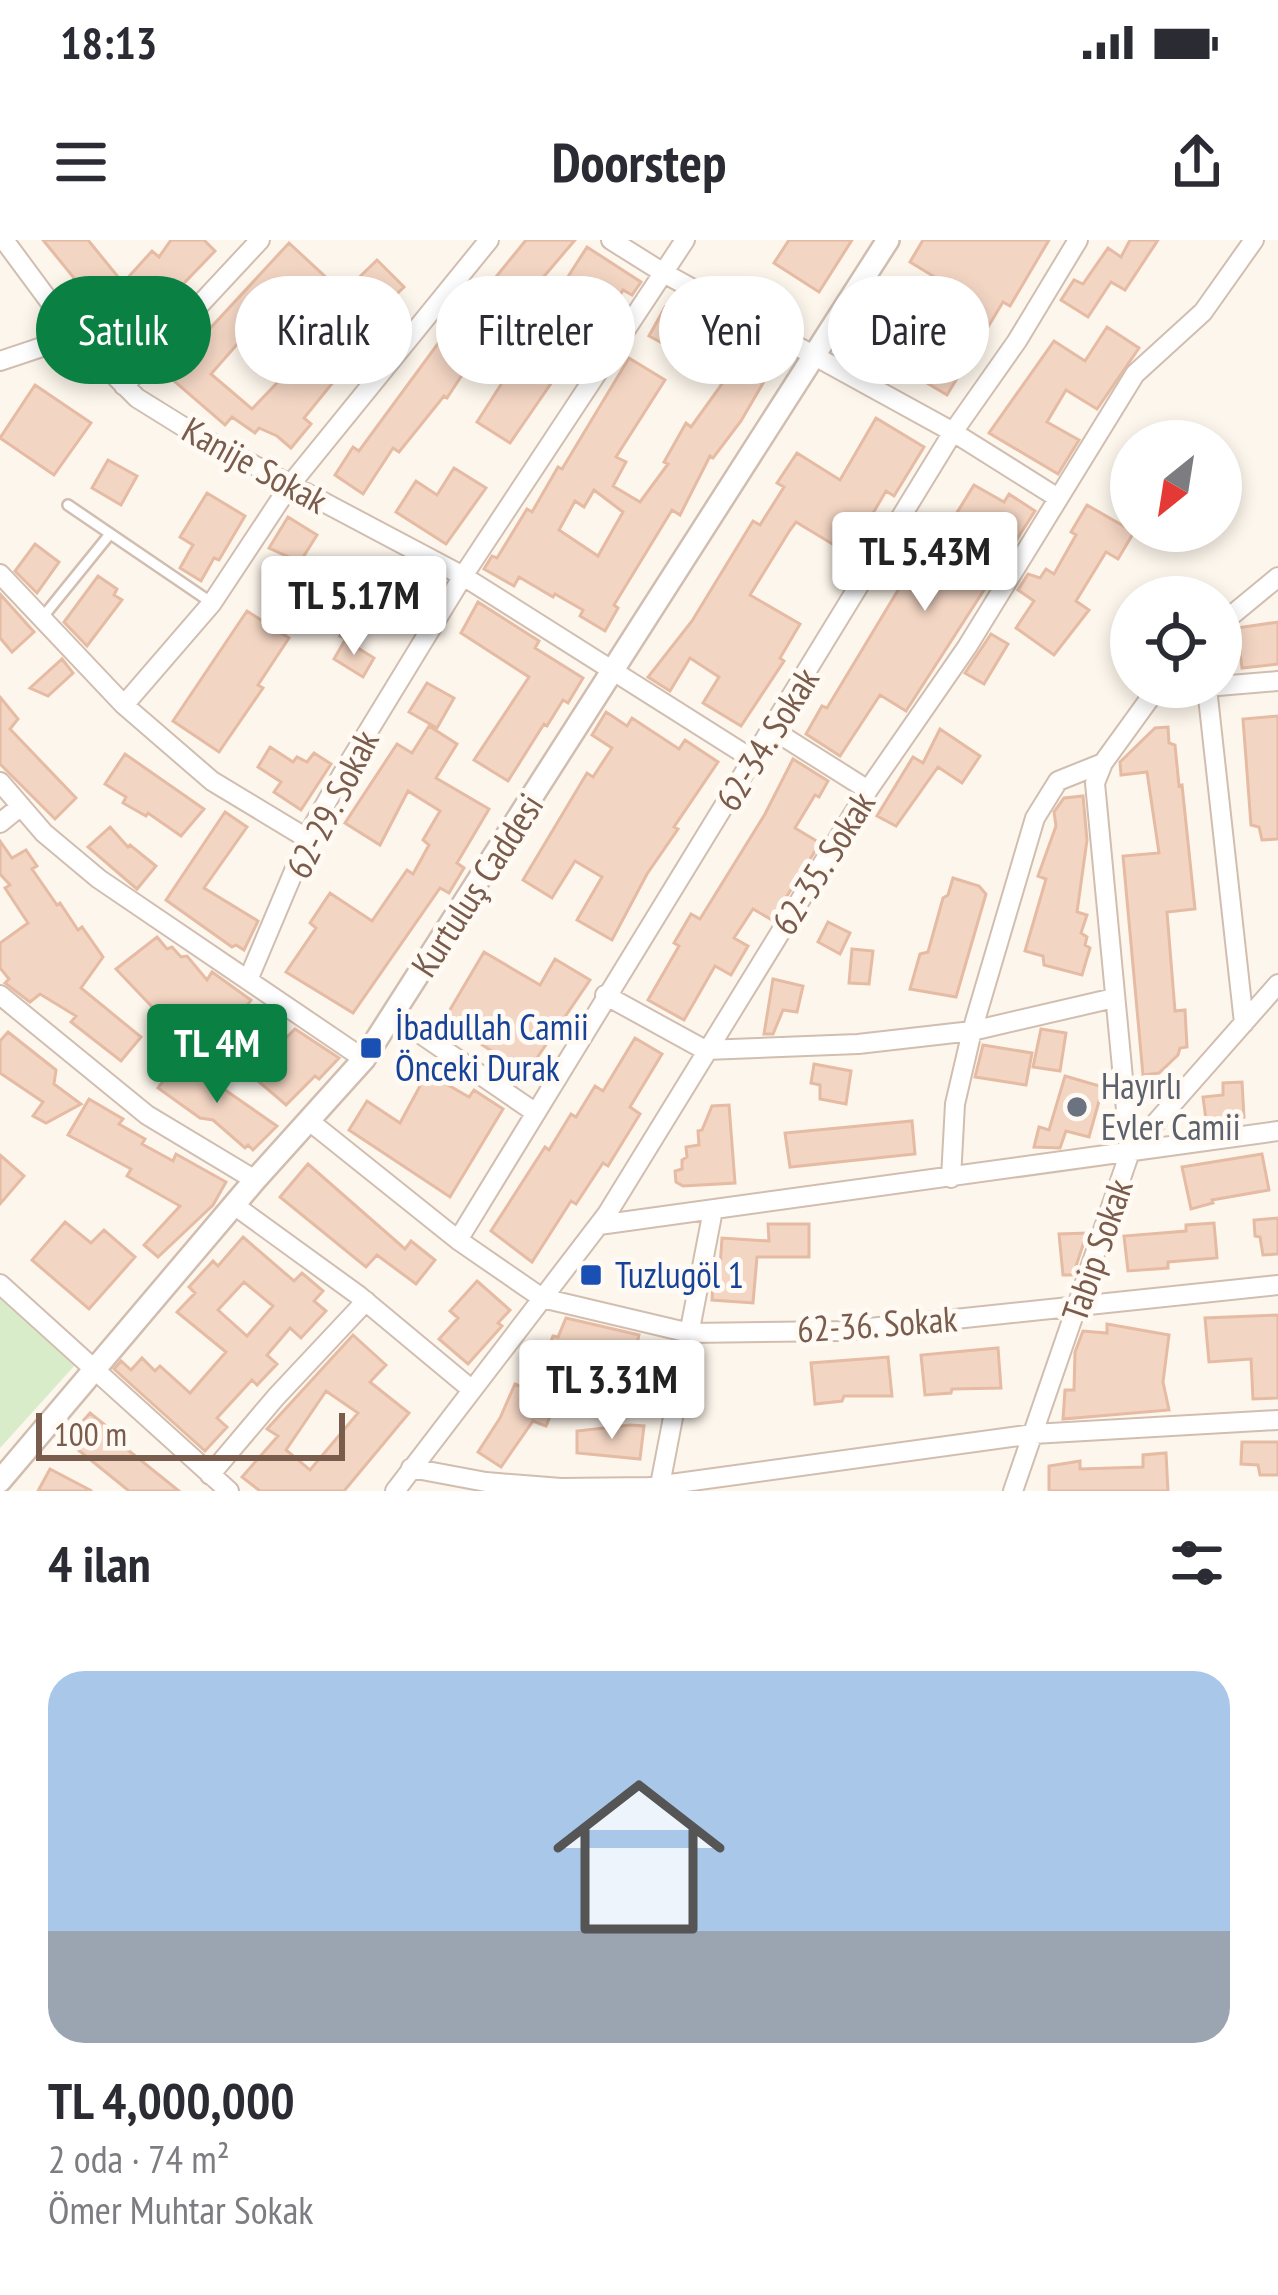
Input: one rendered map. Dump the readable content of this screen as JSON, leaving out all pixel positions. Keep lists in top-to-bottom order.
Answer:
{
  "streets": {
    "street": [
      "Kanije Sokak",
      "62-34. Sokak",
      "62-29. Sokak",
      "62-35. Sokak",
      "Kurtuluş Caddesi",
      "Tabip Sokak",
      "62-36. Sokak"
    ]
  },
  "crossings": [
    ["Kanije Sokak", "62-34. Sokak"],
    ["Kanije Sokak", "62-29. Sokak"],
    ["Kanije Sokak", "Kurtuluş Caddesi"],
    ["62-34. Sokak", "62-36. Sokak"],
    ["62-35. Sokak", "62-36. Sokak"],
    ["Kurtuluş Caddesi", "62-36. Sokak"],
    ["Tabip Sokak", "62-36. Sokak"]
  ],
  "places": {
    "transit": ["İbadullah Camii Önceki Durak", "Tuzlugöl 1"],
    "other": ["Hayırlı Evler Camii"]
  },
  "scale_bar": "100 m",
  "north": "bottom left",
  "page": {
    "status": "18:13",
    "header": "Doorstep",
    "chip": [
      "Satılık",
      "Kiralık",
      "Filtreler",
      "Yeni",
      "Daire"
    ],
    "price": [
      "TL 5.43M",
      "TL 5.17M",
      "TL 4M",
      "TL 3.31M"
    ],
    "scale": "100 m",
    "heading": "4 ilan",
    "list": [
      {
        "name": "TL 4,000,000",
        "note": "2 oda · 74 m² · Ömer Muhtar Sokak"
      }
    ]
  }
}
